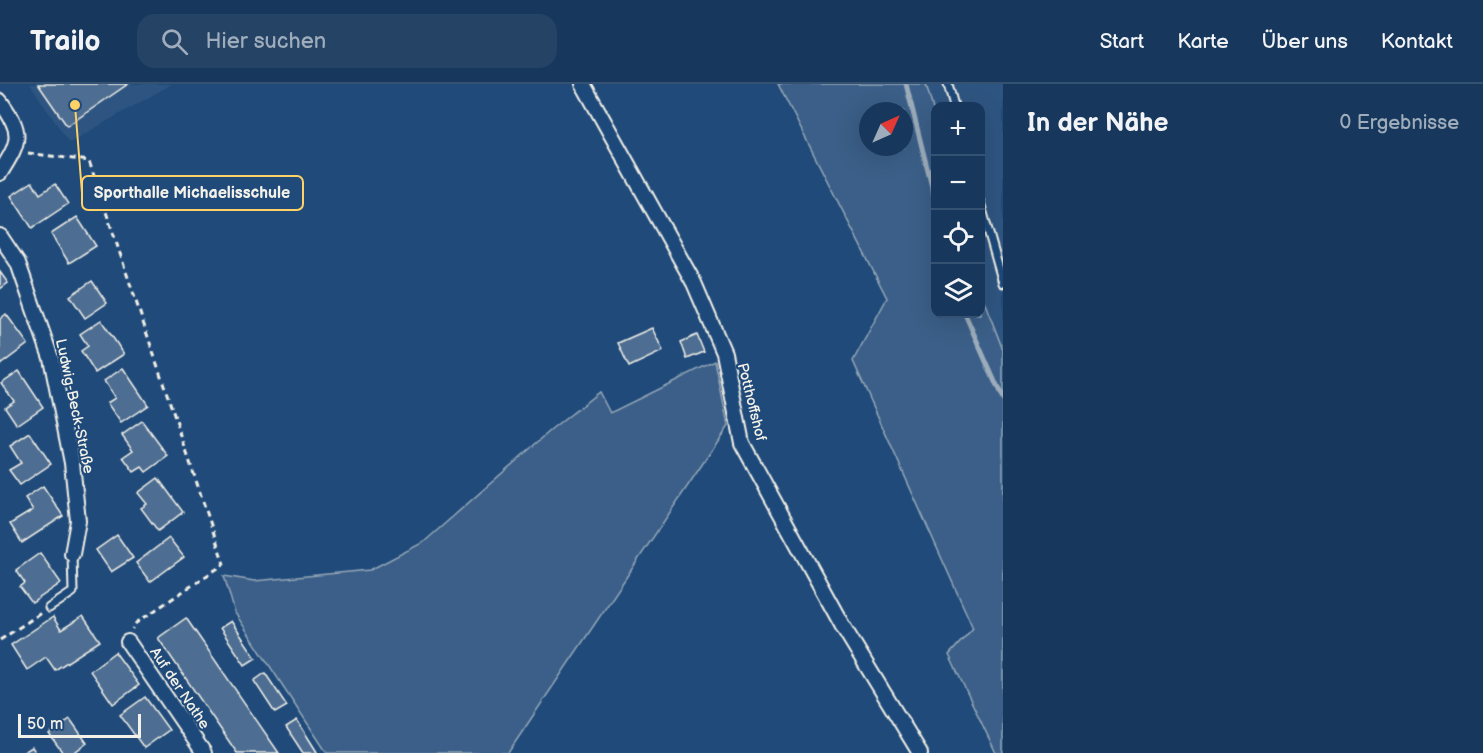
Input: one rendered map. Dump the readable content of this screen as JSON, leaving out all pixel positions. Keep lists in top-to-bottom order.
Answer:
{
  "streets": {
    "street": ["Potthoffshof", "Ludwig-Beck-Straße", "Auf der Nathe"]
  },
  "places": ["Sporthalle Michaelisschule"],
  "scale_bar": "50 m",
  "north": "top right",
  "page": {
    "header": "Trailo",
    "search": "Hier suchen",
    "nav": [
      "Start",
      "Karte",
      "Über uns",
      "Kontakt"
    ],
    "heading": ["In der Nähe", "0 Ergebnisse"],
    "map_buttons": ["+", "−"],
    "scale": "50 m"
  }
}
